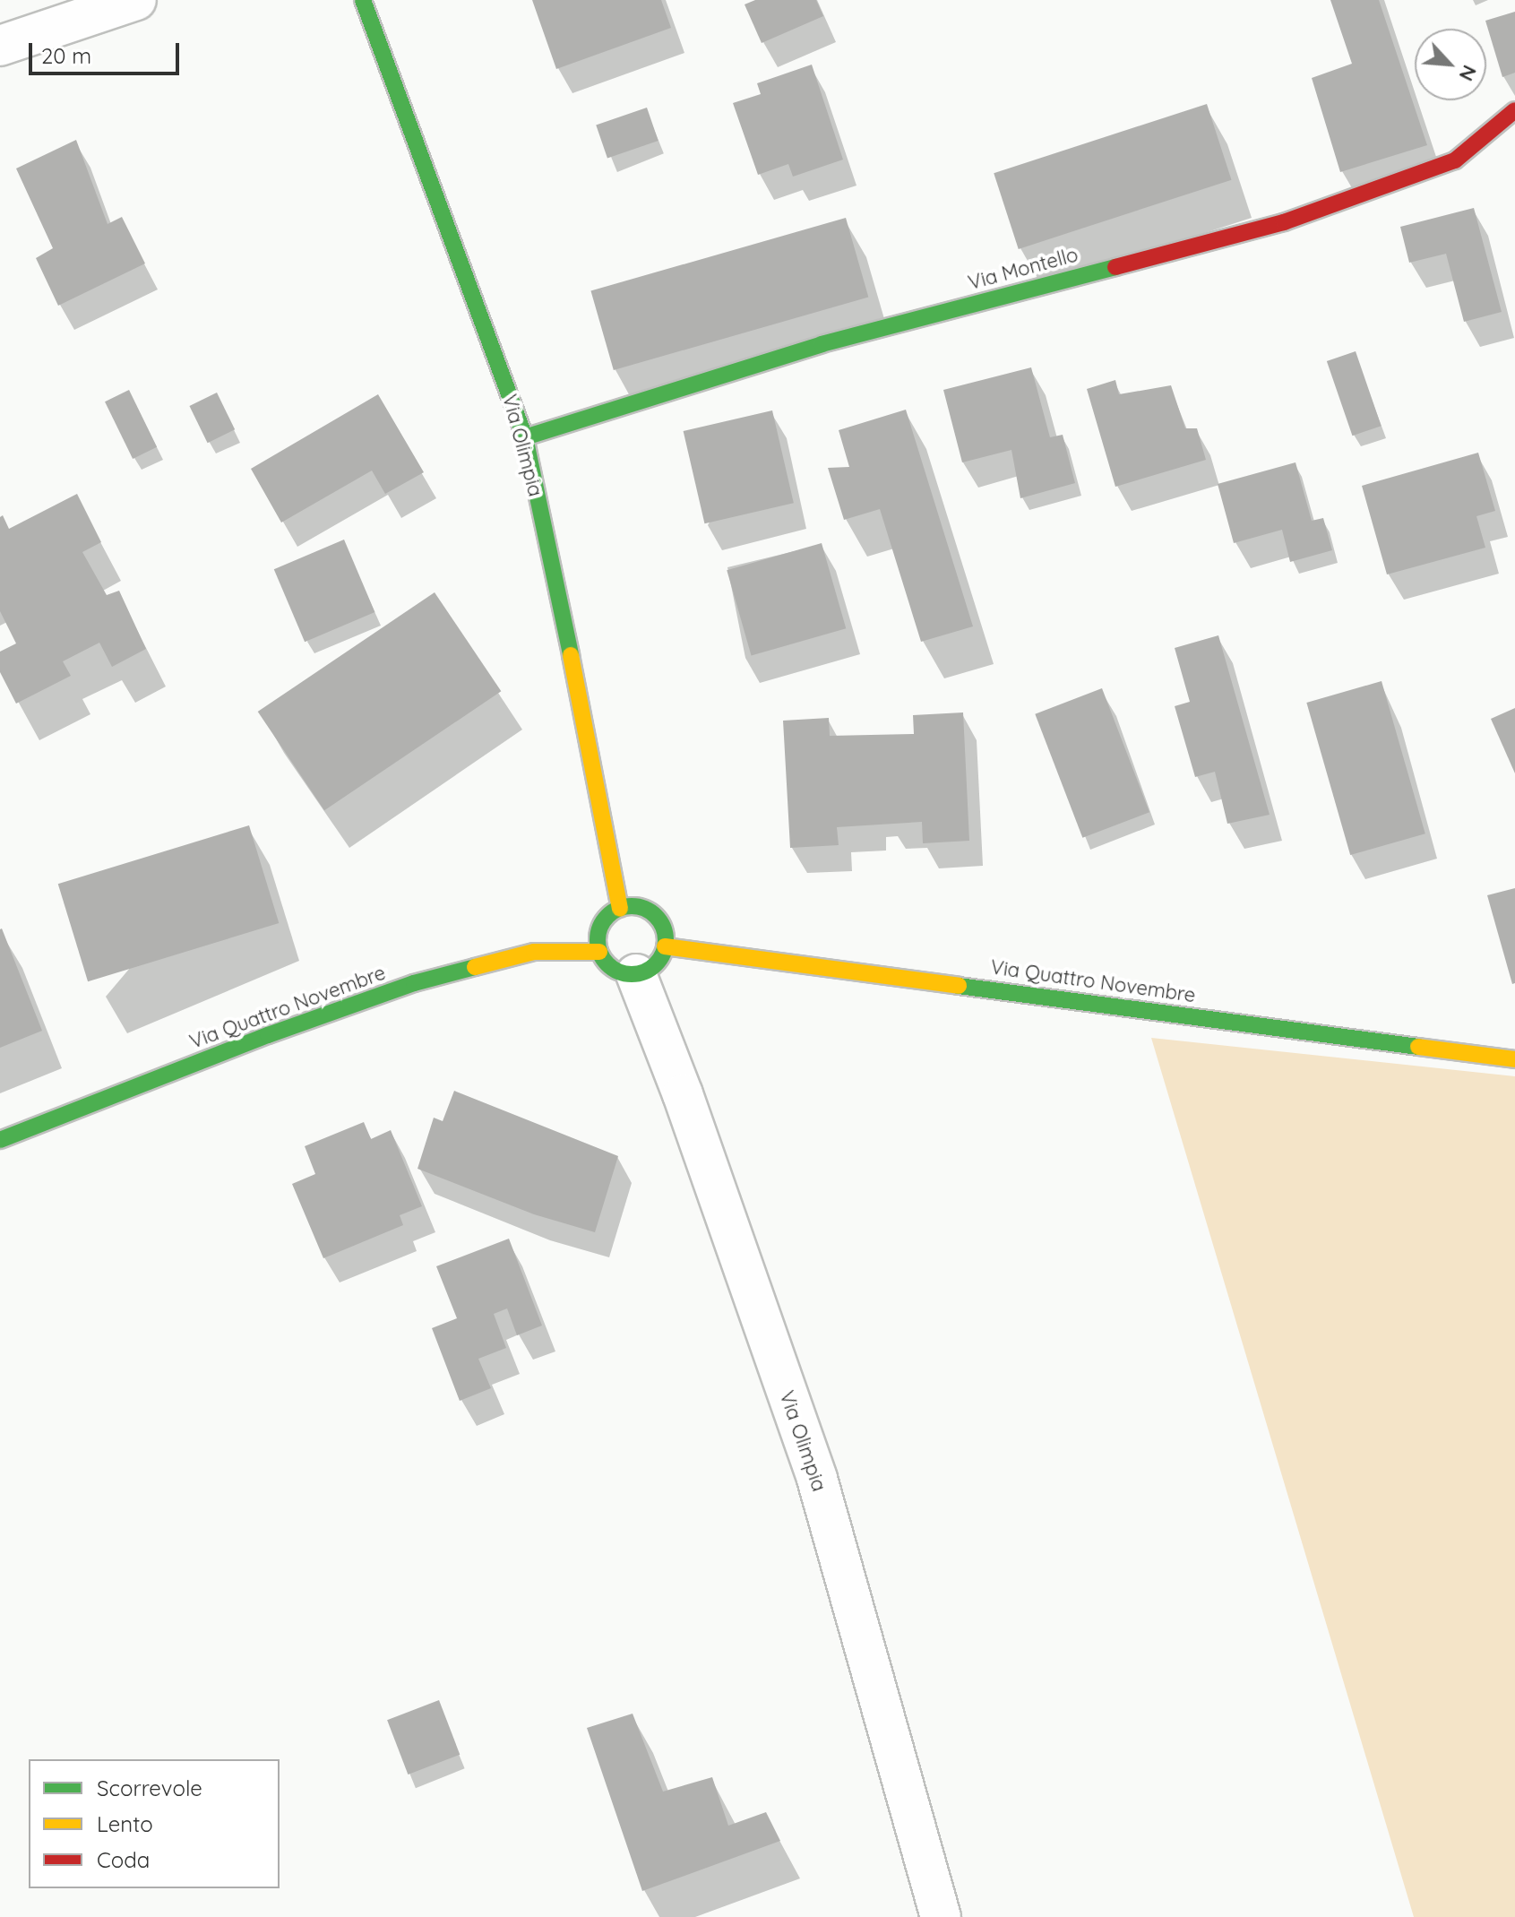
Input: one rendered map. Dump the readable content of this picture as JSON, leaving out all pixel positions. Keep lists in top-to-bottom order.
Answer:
{
  "streets": {
    "street": ["Via Montello", "Via Olimpia", "Via Quattro Novembre"]
  },
  "crossings": [
    ["Via Montello", "Via Olimpia"],
    ["Via Olimpia", "Via Quattro Novembre"]
  ],
  "legend": ["Scorrevole", "Lento", "Coda"],
  "scale_bar": "20 m",
  "north": "bottom right"
}
